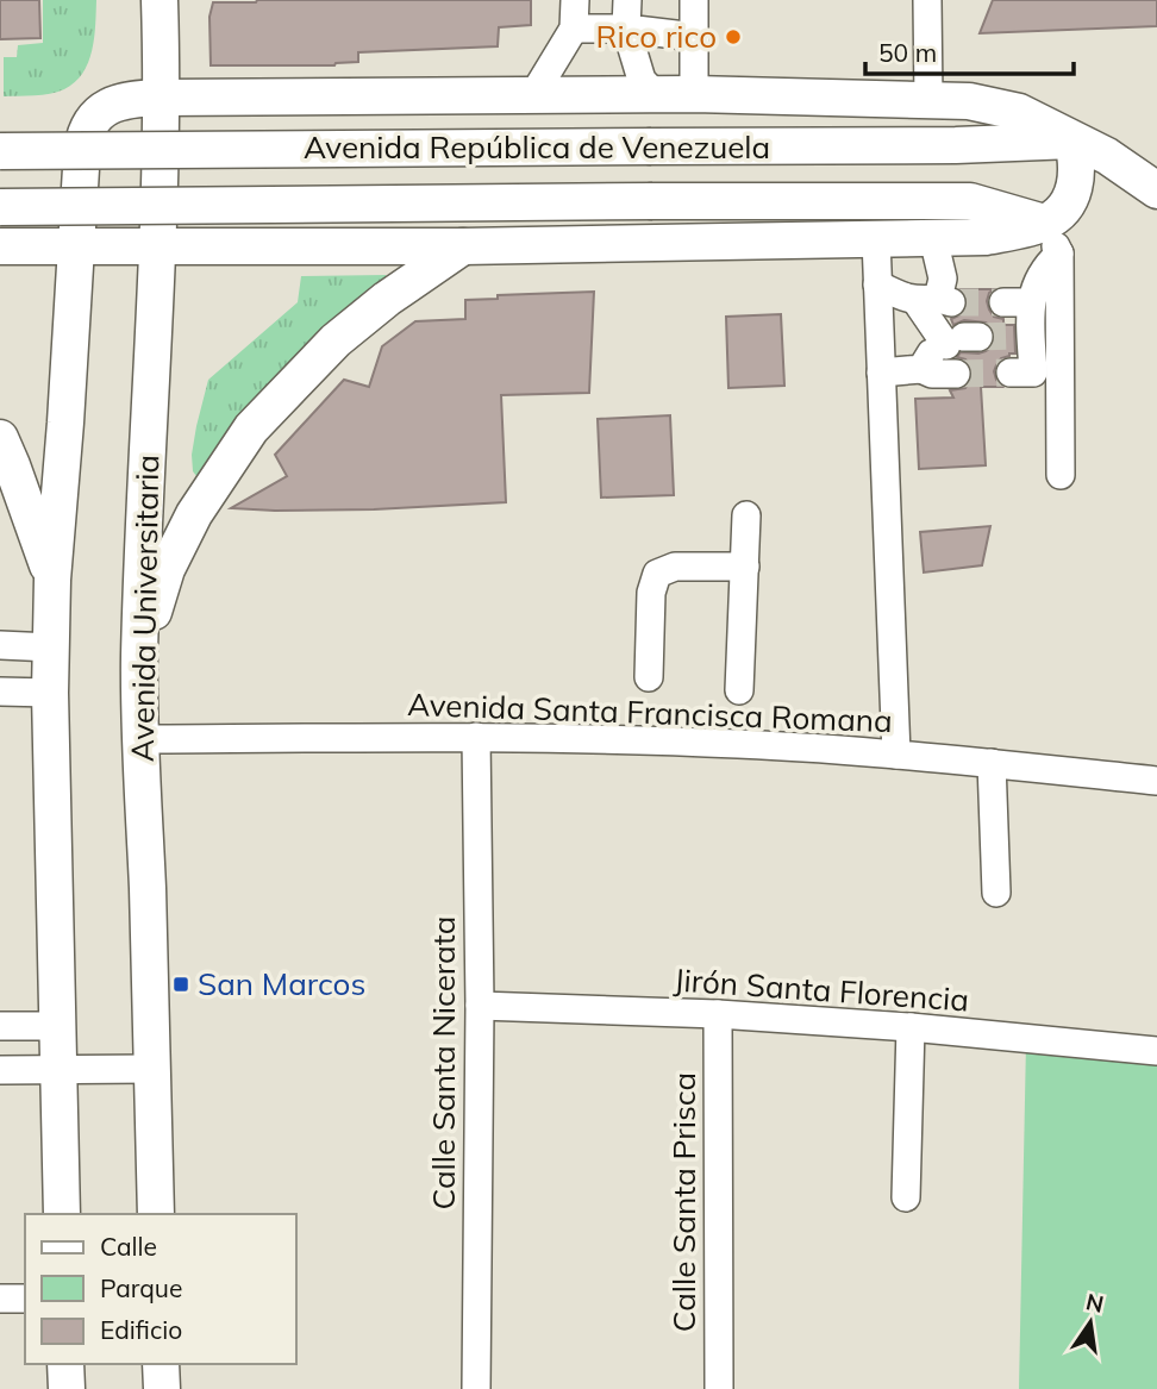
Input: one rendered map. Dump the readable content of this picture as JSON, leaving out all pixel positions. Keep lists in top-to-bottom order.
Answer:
{
  "streets": {
    "main road": ["Avenida República de Venezuela", "Avenida Universitaria"],
    "street": [
      "Avenida Santa Francisca Romana",
      "Jirón Santa Florencia",
      "Calle Santa Nicerata",
      "Calle Santa Prisca"
    ]
  },
  "crossings": [
    ["Avenida República de Venezuela", "Avenida Universitaria"],
    ["Avenida Universitaria", "Avenida Santa Francisca Romana"],
    ["Avenida Santa Francisca Romana", "Calle Santa Nicerata"],
    ["Jirón Santa Florencia", "Calle Santa Nicerata"],
    ["Jirón Santa Florencia", "Calle Santa Prisca"]
  ],
  "places": {
    "other": ["Rico rico"],
    "transit": ["San Marcos"]
  },
  "legend": ["Calle", "Parque", "Edificio"],
  "scale_bar": "50 m",
  "north": "top"
}
